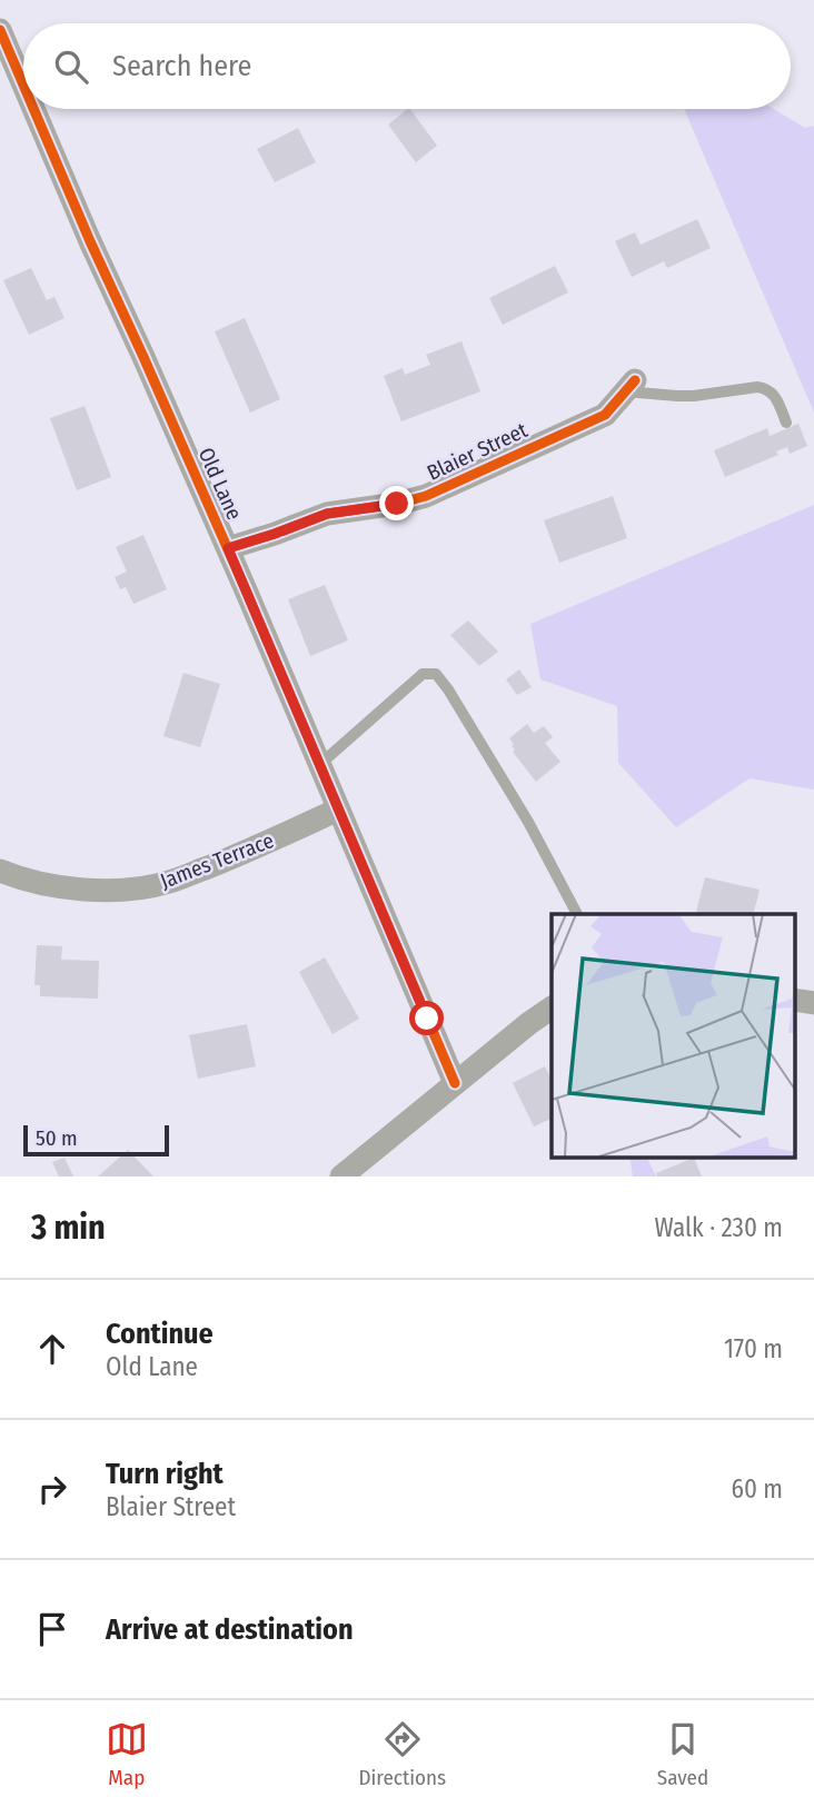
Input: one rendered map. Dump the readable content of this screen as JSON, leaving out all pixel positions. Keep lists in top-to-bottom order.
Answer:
{
  "streets": {
    "street": ["Blaier Street", "Old Lane", "James Terrace"]
  },
  "crossings": [
    ["Blaier Street", "Old Lane"],
    ["Old Lane", "James Terrace"]
  ],
  "scale_bar": "50 m",
  "page": {
    "search": "Search here",
    "scale": "50 m",
    "heading": ["3 min", "Walk · 230 m"],
    "list": [
      ["Continue", "Old Lane", "170 m"],
      ["Turn right", "Blaier Street", "60 m"],
      "Arrive at destination"
    ],
    "nav": ["Map", "Directions", "Saved"]
  }
}
